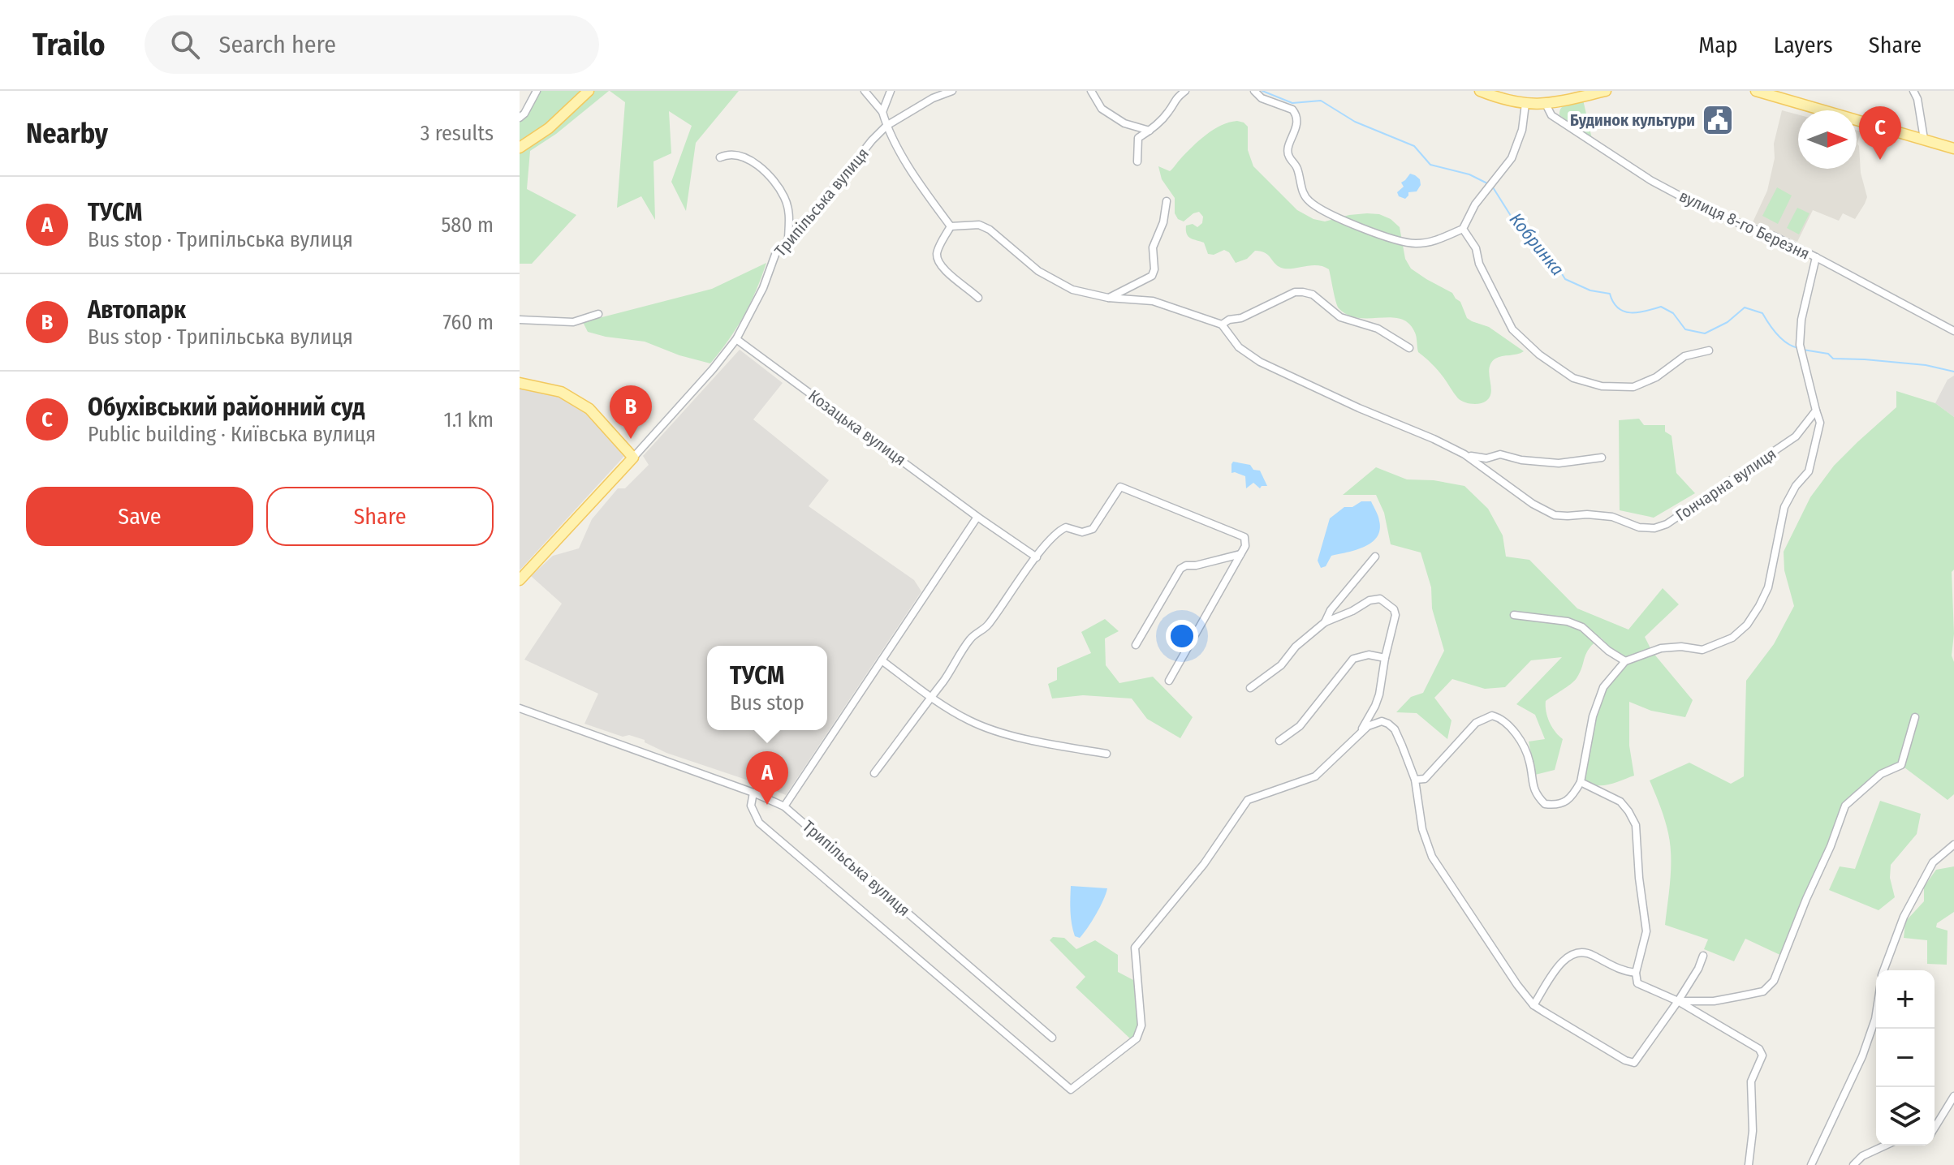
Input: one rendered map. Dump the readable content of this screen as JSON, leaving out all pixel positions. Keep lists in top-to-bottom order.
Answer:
{
  "streets": {
    "main road": ["Трипільська вулиця"],
    "street": ["вулиця 8-го Березня", "Козацька вулиця", "Гончарна вулиця"]
  },
  "crossings": [
    ["Трипільська вулиця", "Козацька вулиця"]
  ],
  "water": ["Кобринка"],
  "places": {
    "public building": ["Будинок культури"]
  },
  "north": "right",
  "page": {
    "header": "Trailo",
    "search": "Search here",
    "nav": ["Map", "Layers", "Share"],
    "heading": ["Nearby", "3 results"],
    "pins": ["C", "B", "A"],
    "list": [
      {
        "mark": "A",
        "name": "ТУСМ",
        "note": "Bus stop · Трипільська вулиця",
        "value": "580 m"
      },
      {
        "mark": "B",
        "name": "Автопарк",
        "note": "Bus stop · Трипільська вулиця",
        "value": "760 m"
      },
      {
        "mark": "C",
        "name": "Обухівський районний суд",
        "note": "Public building · Київська вулиця",
        "value": "1.1 km"
      }
    ],
    "buttons": ["Save", "Share"],
    "popup": ["ТУСМ", "Bus stop"],
    "map_buttons": ["+", "−"]
  }
}
